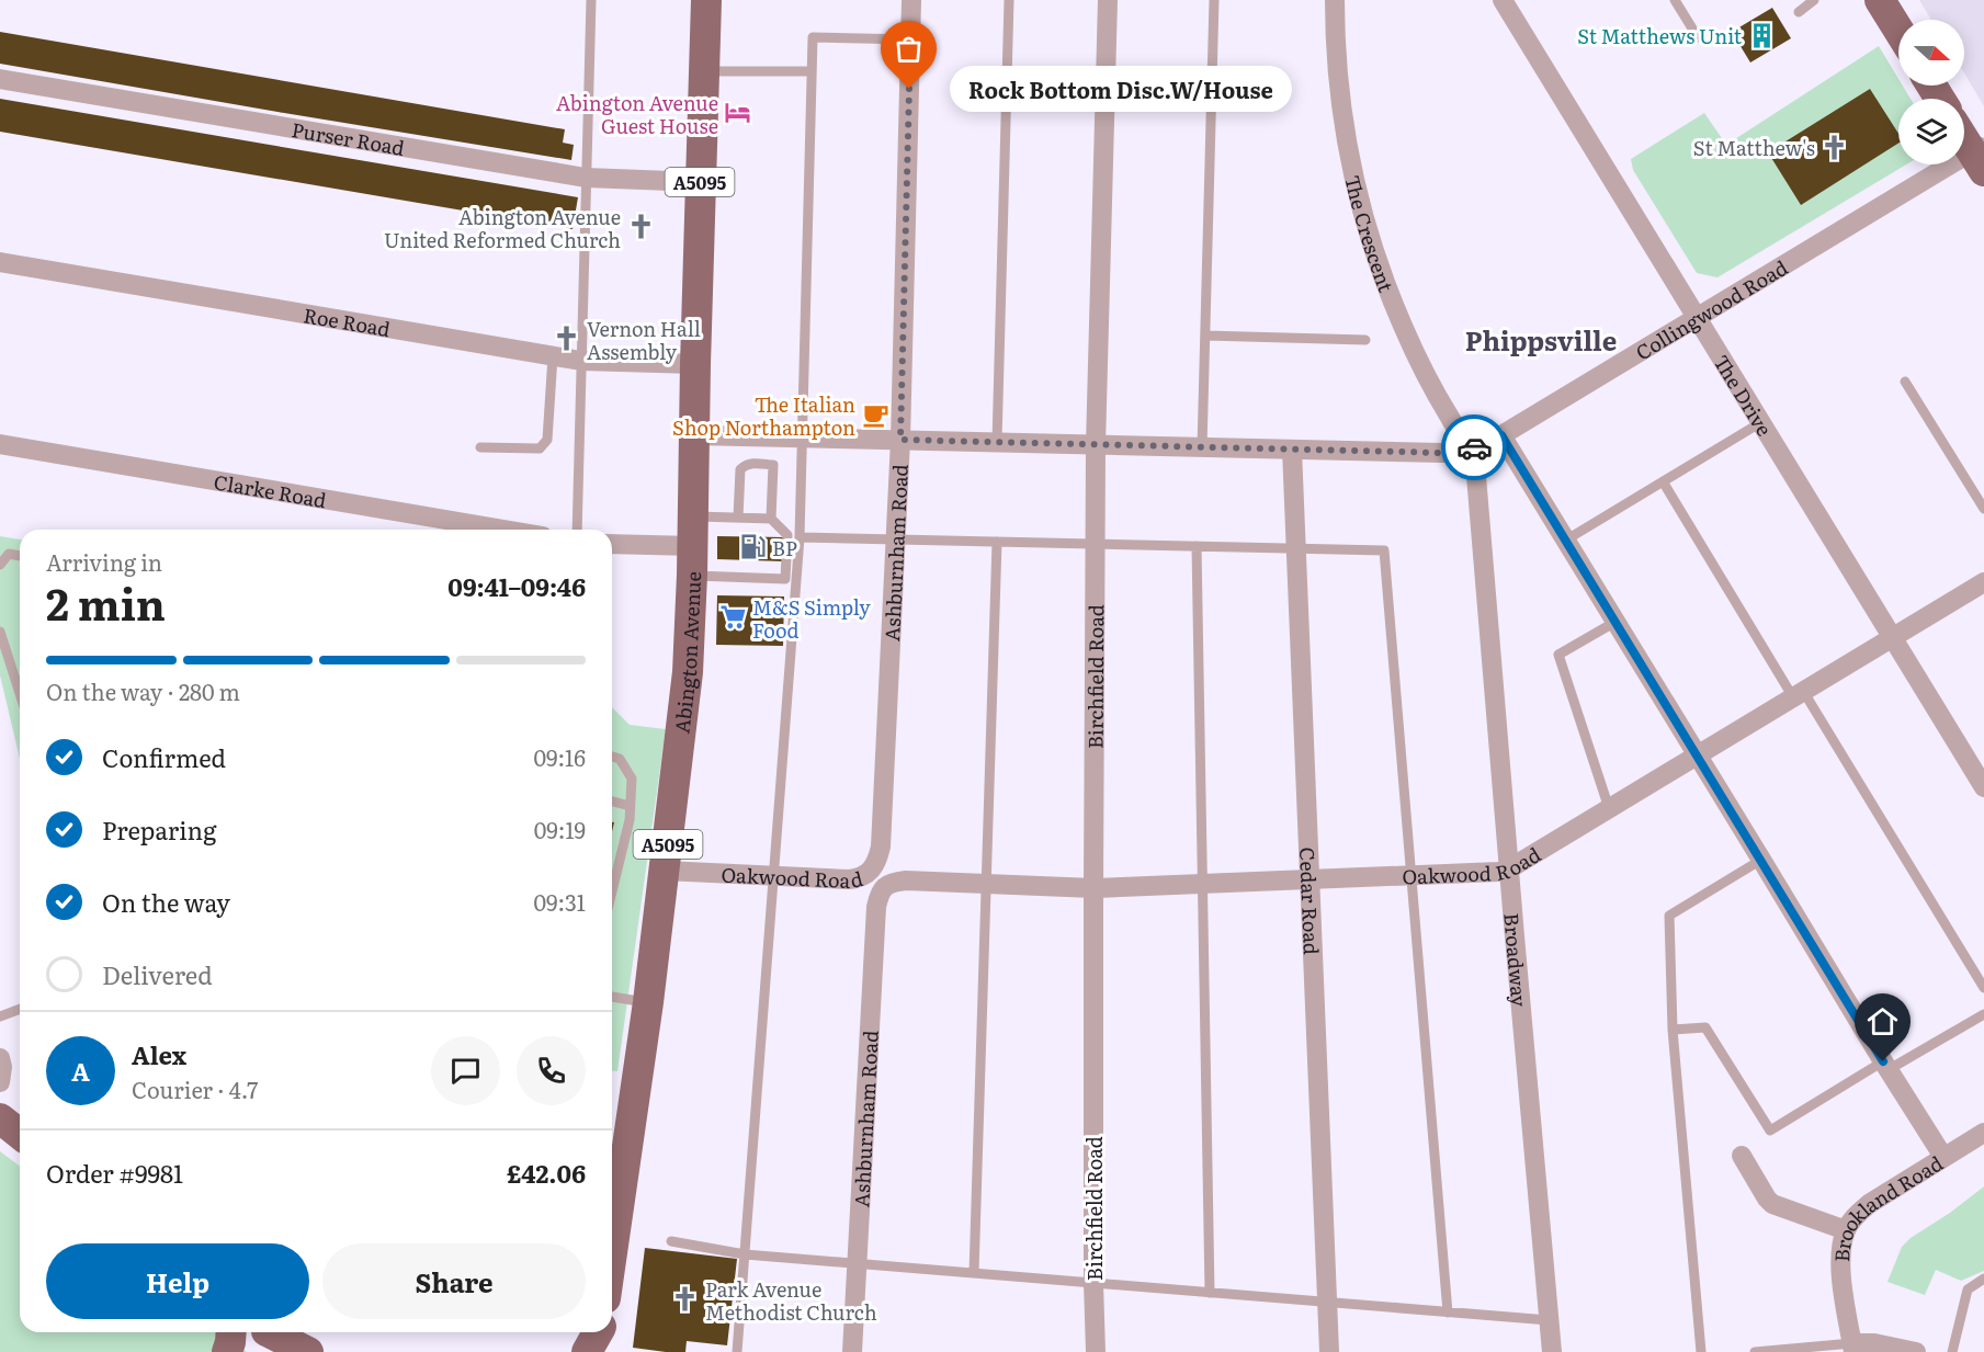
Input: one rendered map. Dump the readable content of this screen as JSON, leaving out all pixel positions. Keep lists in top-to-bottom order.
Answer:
{
  "streets": {
    "main road": ["A5095", "Abington Avenue"],
    "street": [
      "Purser Road",
      "The Crescent",
      "Collingwood Road",
      "Roe Road",
      "The Drive",
      "Clarke Road",
      "Ashburnham Road",
      "Birchfield Road",
      "Oakwood Road",
      "Cedar Road",
      "Broadway",
      "Brookland Road"
    ]
  },
  "crossings": [
    ["Purser Road", "Abington Avenue"],
    ["The Crescent", "Collingwood Road"],
    ["The Crescent", "Broadway"],
    ["Collingwood Road", "The Drive"],
    ["Collingwood Road", "Ashburnham Road"],
    ["Collingwood Road", "Abington Avenue"],
    ["Collingwood Road", "Birchfield Road"],
    ["Collingwood Road", "Cedar Road"],
    ["Collingwood Road", "Broadway"],
    ["Roe Road", "Abington Avenue"],
    ["The Drive", "Oakwood Road"],
    ["Ashburnham Road", "Oakwood Road"],
    ["Abington Avenue", "Oakwood Road"],
    ["Birchfield Road", "Oakwood Road"],
    ["Oakwood Road", "Cedar Road"],
    ["Oakwood Road", "Broadway"]
  ],
  "districts": ["Phippsville"],
  "places": {
    "building": ["St Matthews Unit"],
    "other": ["Rock Bottom Disc.W/House"],
    "hotel": ["Abington Avenue Guest House"],
    "church": [
      "St Matthew's",
      "Abington Avenue United Reformed Church",
      "Vernon Hall Assembly",
      "Park Avenue Methodist Church"
    ],
    "cafe": ["The Italian Shop Northampton"],
    "fuel station": ["BP"],
    "supermarket": ["M&S Simply Food"]
  },
  "north": "right",
  "page": {
    "bubble": "Rock Bottom Disc.W/House",
    "heading": ["2 min", "Arriving in", "09:41–09:46"],
    "panel": [
      "Alex",
      "Courier · 4.7",
      "Order #9981",
      "£42.06"
    ],
    "bar": "On the way · 280 m",
    "list": [
      ["Confirmed", "09:16"],
      ["Preparing", "09:19"],
      ["On the way", "09:31"],
      "Delivered"
    ],
    "round": "A",
    "buttons": ["Help", "Share"]
  }
}
